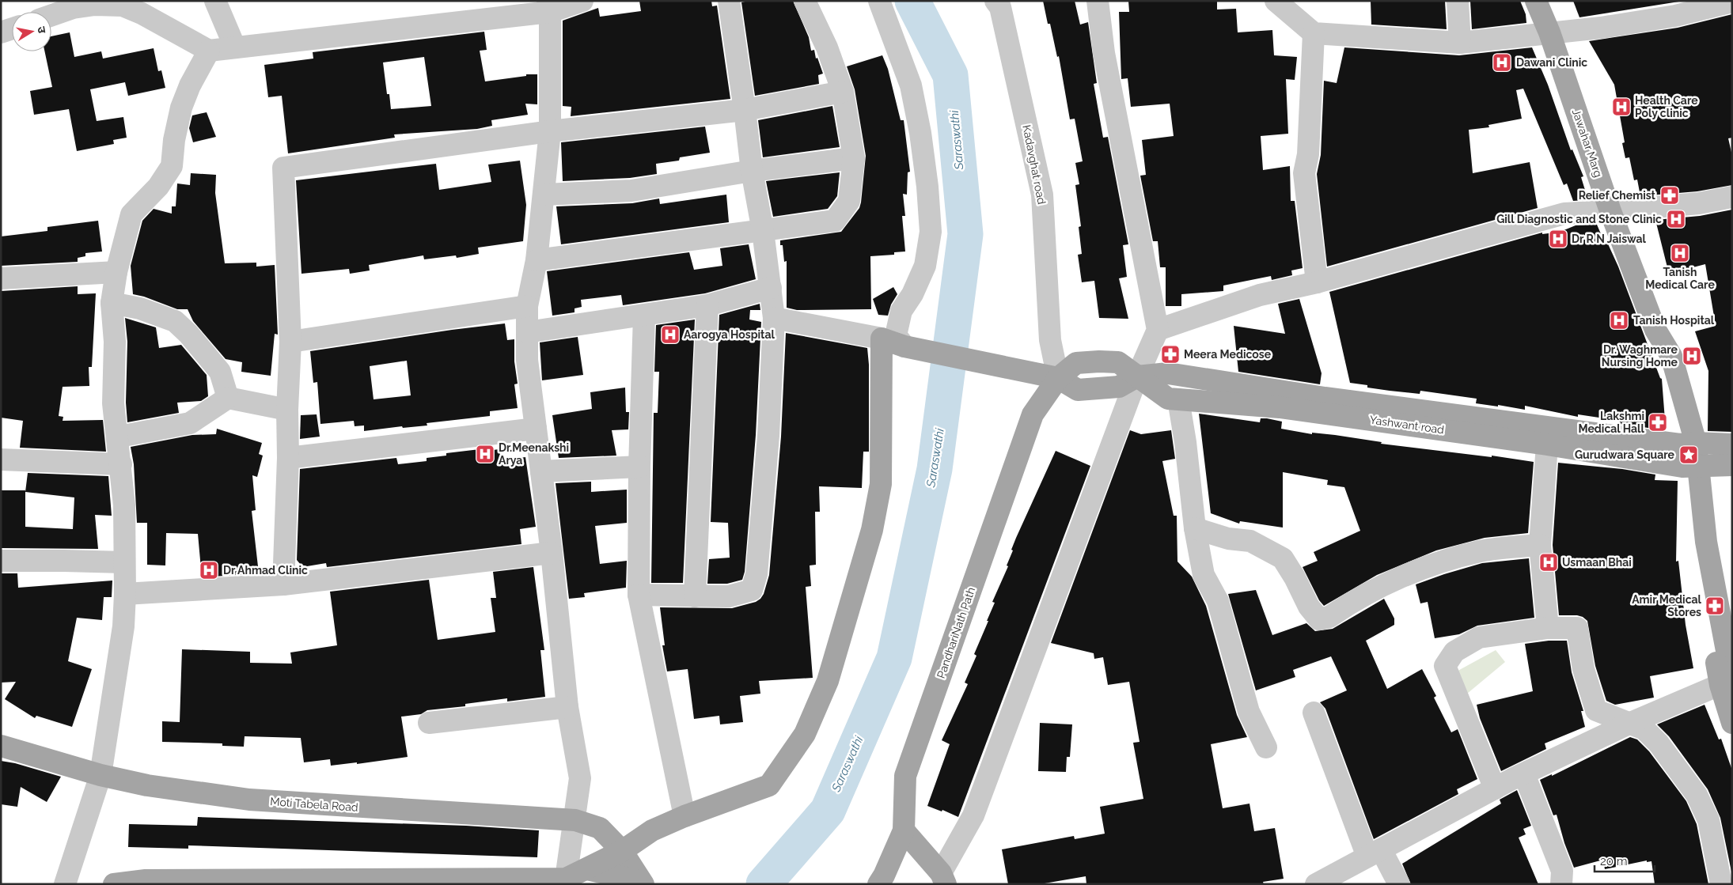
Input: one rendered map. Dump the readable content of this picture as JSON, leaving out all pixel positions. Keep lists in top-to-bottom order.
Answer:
{
  "streets": {
    "main road": [
      "Jawahar Marg",
      "Yashwant road",
      "PandhariNath Path",
      "Moti Tabela Road"
    ],
    "street": ["Kadavghat road"]
  },
  "crossings": [
    ["Jawahar Marg", "Yashwant road"],
    ["Kadavghat road", "PandhariNath Path"],
    ["Yashwant road", "PandhariNath Path"]
  ],
  "water": ["Saraswathi"],
  "places": {
    "hospital": [
      "Dawani Clinic",
      "Health Care Poly clinic",
      "Gill Diagnostic and Stone Clinic",
      "Dr R N Jaiswal",
      "Tanish Medical Care",
      "Tanish Hospital",
      "Aarogya Hospital",
      "Dr. Waghmare Nursing Home",
      "Dr.Meenakshi Arya",
      "Usmaan Bhai",
      "Dr Ahmad Clinic"
    ],
    "pharmacy": [
      "Relief Chemist",
      "Meera Medicose",
      "Lakshmi Medical Hall",
      "Amir Medical Stores"
    ],
    "place": ["Gurudwara Square"]
  },
  "scale_bar": "20 m",
  "north": "right"
}
